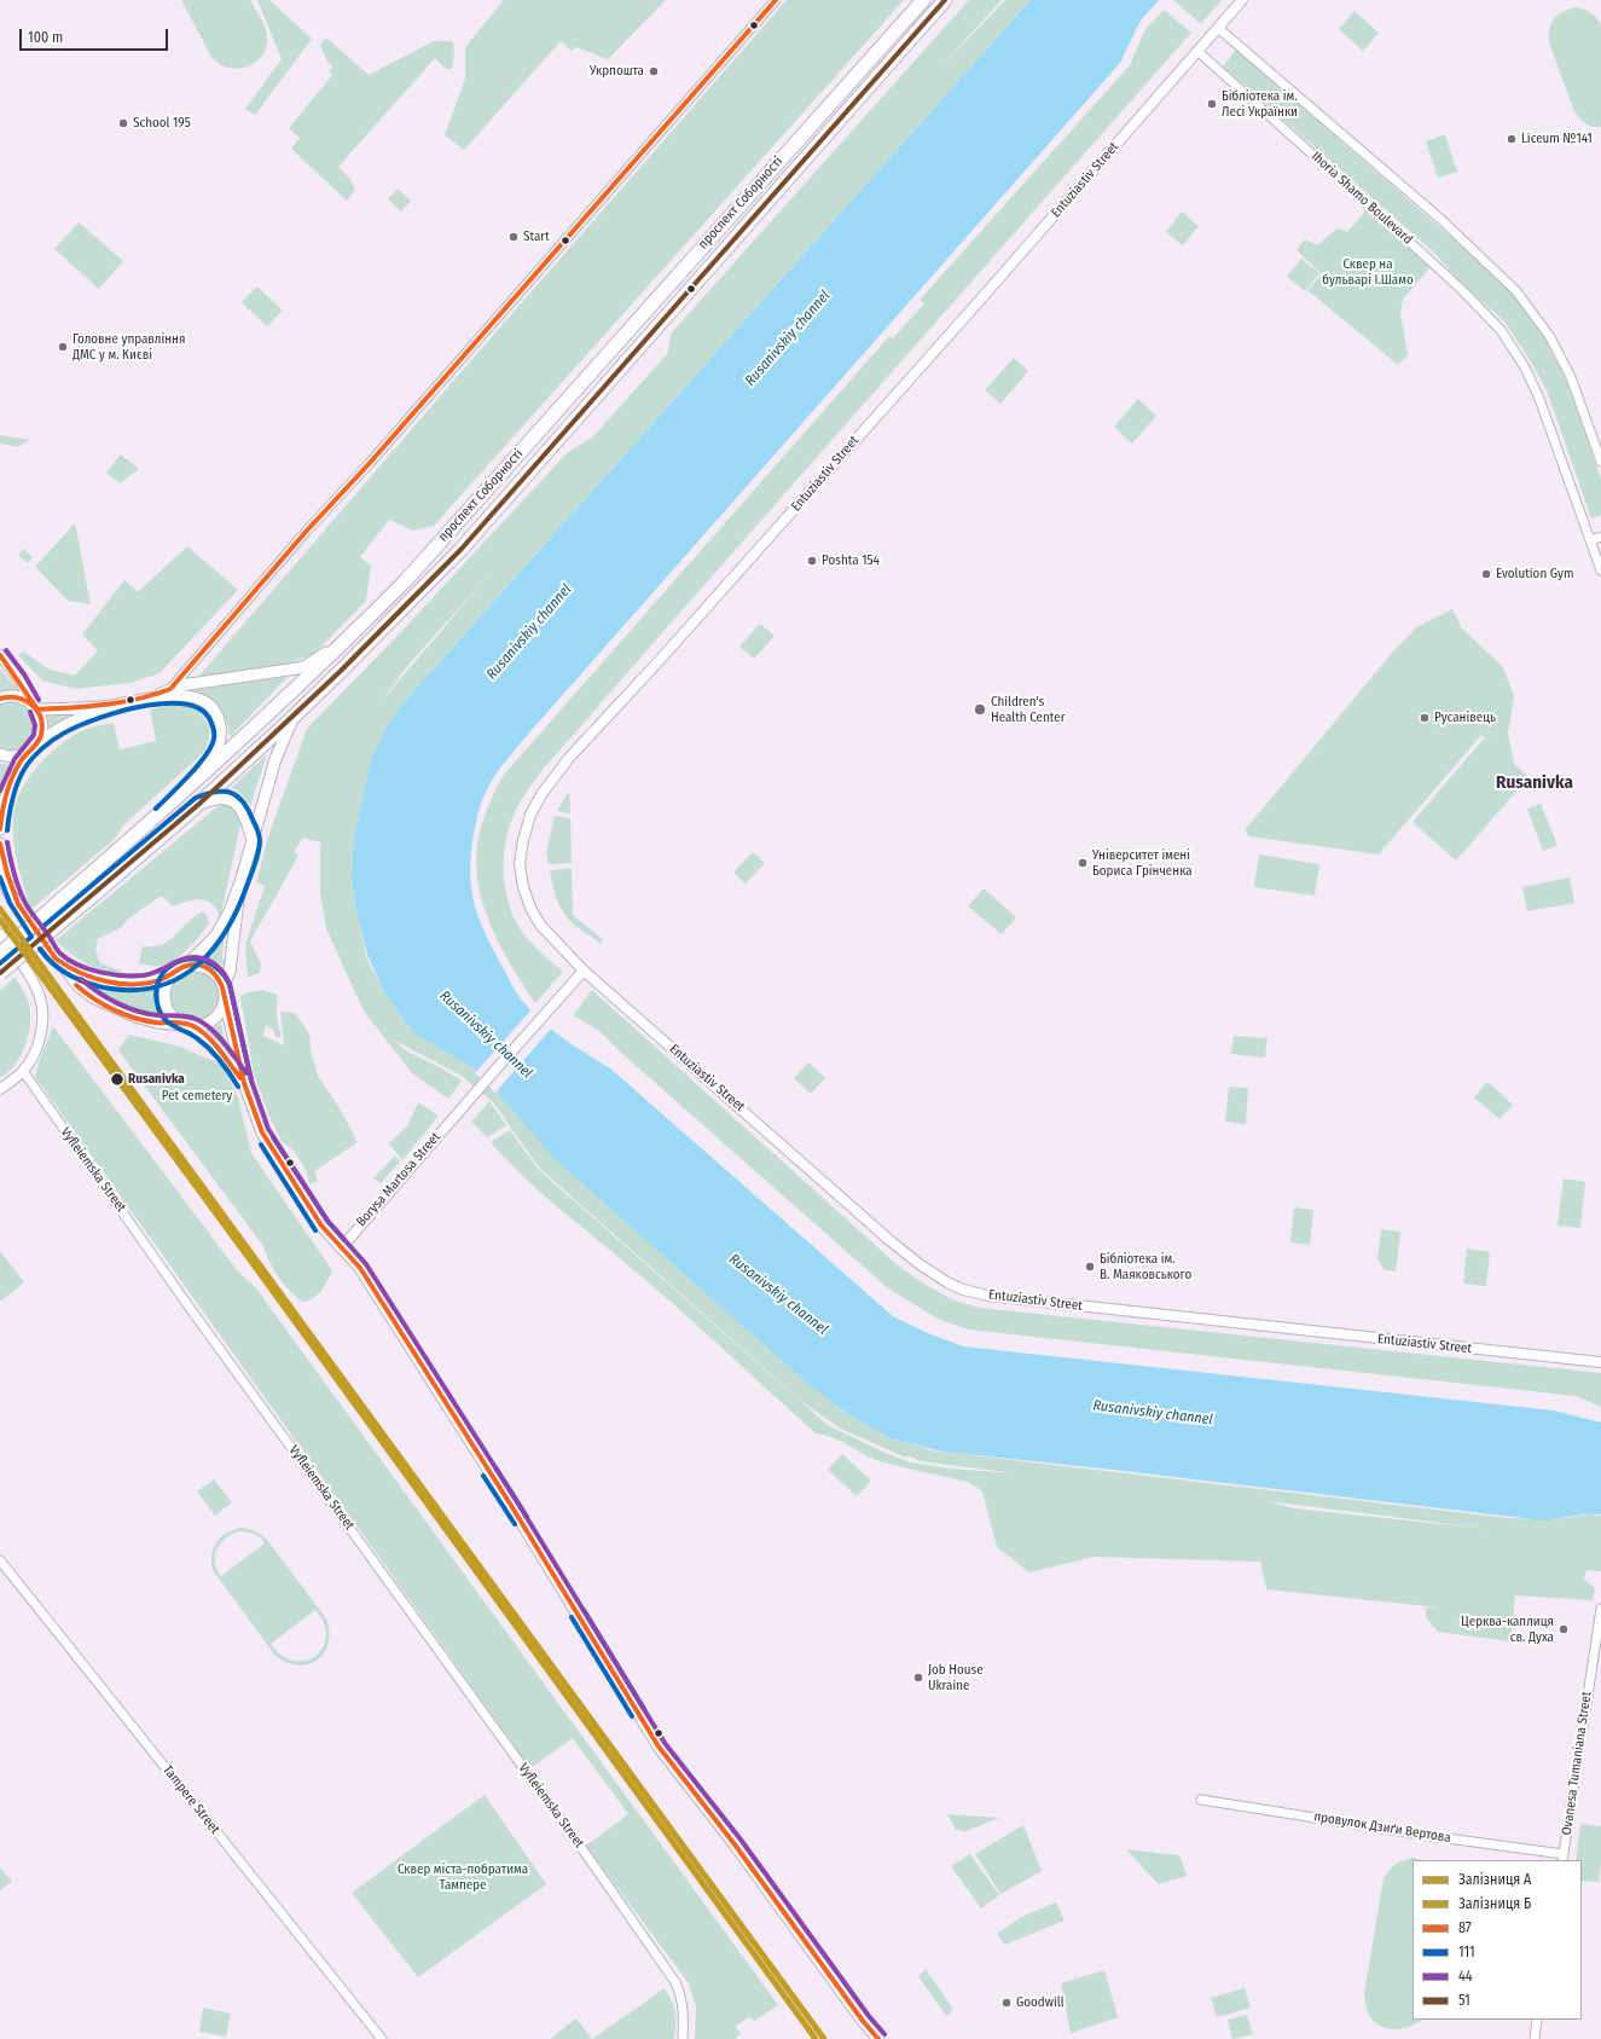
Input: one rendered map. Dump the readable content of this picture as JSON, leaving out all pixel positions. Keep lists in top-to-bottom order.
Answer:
{
  "streets": {
    "highway": ["проспект Соборності"],
    "street": [
      "Entuziastiv Street",
      "Ihoria Shamo Boulevard",
      "Vyfleiemska Street",
      "Borysa Martosa Street",
      "Ovanesa Tumaniana Street",
      "Tampere Street",
      "провулок Дзиґи Вертова"
    ]
  },
  "crossings": [
    ["Entuziastiv Street", "Ihoria Shamo Boulevard"],
    ["Entuziastiv Street", "Borysa Martosa Street"],
    ["Ovanesa Tumaniana Street", "провулок Дзиґи Вертова"]
  ],
  "districts": ["Rusanivka"],
  "water": ["Rusanivskiy channel"],
  "parks": ["Сквер на бульварі І.Шамо", "Pet cemetery", "Сквер міста-побратима Тампере"],
  "places": [
    "Укрпошта",
    "Бібліотека ім. Лесі Українки",
    "School 195",
    "Liceum №141",
    "Start",
    "Головне управління ДМС у м. Києві",
    "Poshta 154",
    "Evolution Gym",
    "Children's Health Center",
    "Русанівець",
    "Університет імені Бориса Грінченка",
    "Rusanivka",
    "Бібліотека ім. В. Маяковського",
    "Церква-каплиця св. Духа",
    "Job House Ukraine",
    "Goodwill"
  ],
  "lines": [
    "transit line 87",
    "transit line 51",
    "transit line 44",
    "transit line 111",
    "rail line A",
    "rail line Б"
  ],
  "legend": [
    "Залізниця A",
    "Залізниця Б",
    "87",
    "111",
    "44",
    "51"
  ],
  "scale_bar": "100 m"
}
